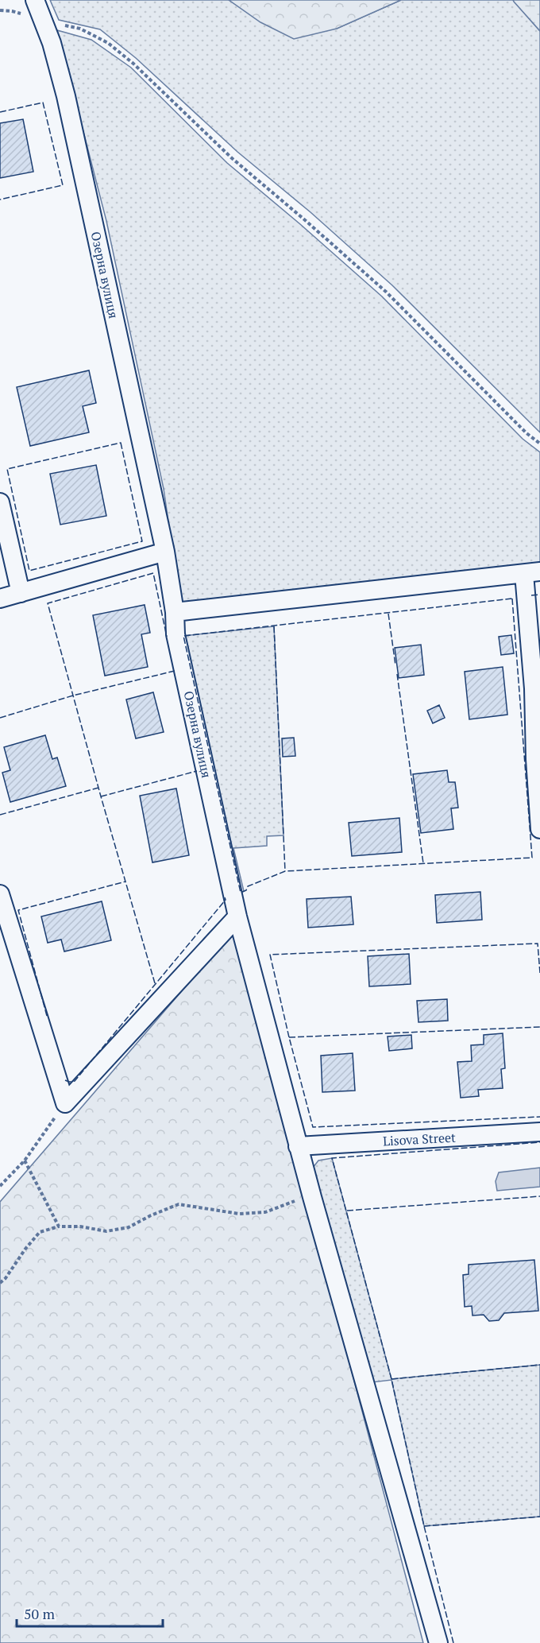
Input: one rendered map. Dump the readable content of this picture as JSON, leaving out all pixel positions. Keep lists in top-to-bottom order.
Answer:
{
  "streets": {
    "street": ["Озерна вулиця", "Lisova Street"]
  },
  "crossings": [
    ["Озерна вулиця", "Lisova Street"]
  ],
  "scale_bar": "50 m"
}
